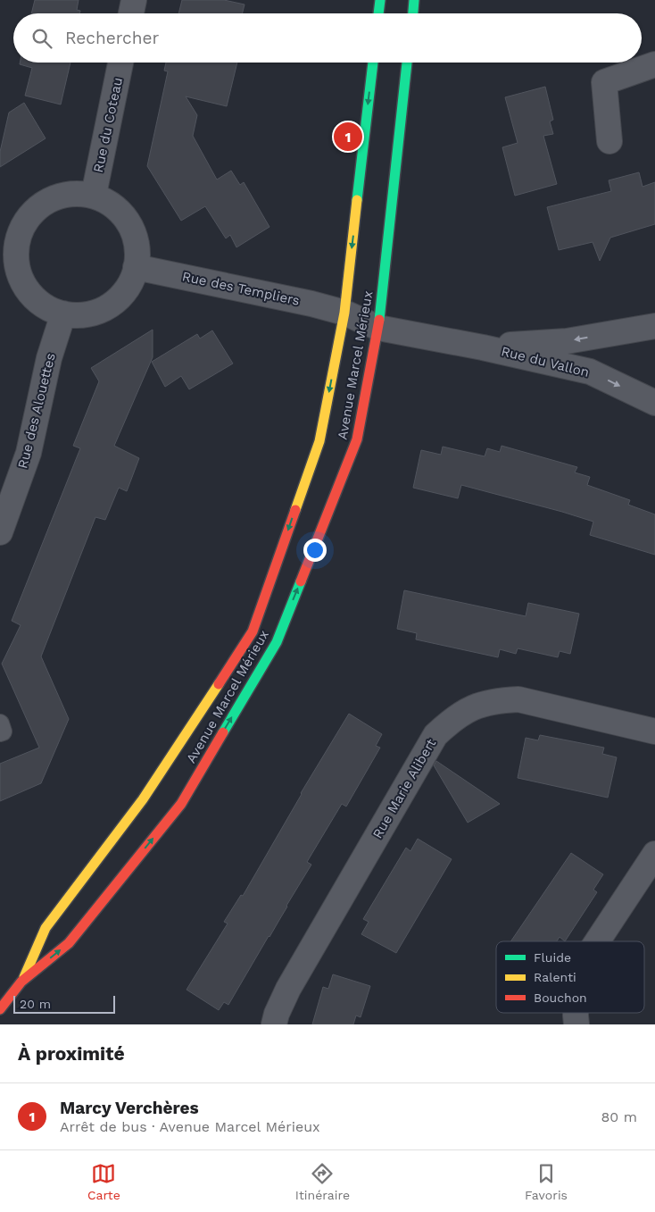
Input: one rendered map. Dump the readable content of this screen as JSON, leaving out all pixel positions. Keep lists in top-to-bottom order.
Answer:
{
  "streets": {
    "main road": ["Avenue Marcel Mérieux"],
    "street": [
      "Rue du Coteau",
      "Rue des Templiers",
      "Rue du Vallon",
      "Rue des Alouettes",
      "Rue Marie Alibert"
    ]
  },
  "crossings": [
    ["Rue du Coteau", "Rue des Templiers"],
    ["Rue du Coteau", "Rue des Alouettes"],
    ["Rue des Templiers", "Rue du Vallon"],
    ["Rue des Templiers", "Avenue Marcel Mérieux"],
    ["Rue des Templiers", "Rue des Alouettes"],
    ["Rue du Vallon", "Avenue Marcel Mérieux"]
  ],
  "legend": ["Fluide", "Ralenti", "Bouchon"],
  "scale_bar": "20 m",
  "page": {
    "search": "Rechercher",
    "pins": "1",
    "scale": "20 m",
    "heading": "À proximité",
    "list": [
      {
        "mark": "1",
        "name": "Marcy Verchères",
        "note": "Arrêt de bus · Avenue Marcel Mérieux",
        "value": "80 m"
      }
    ],
    "nav": ["Carte", "Itinéraire", "Favoris"]
  }
}
